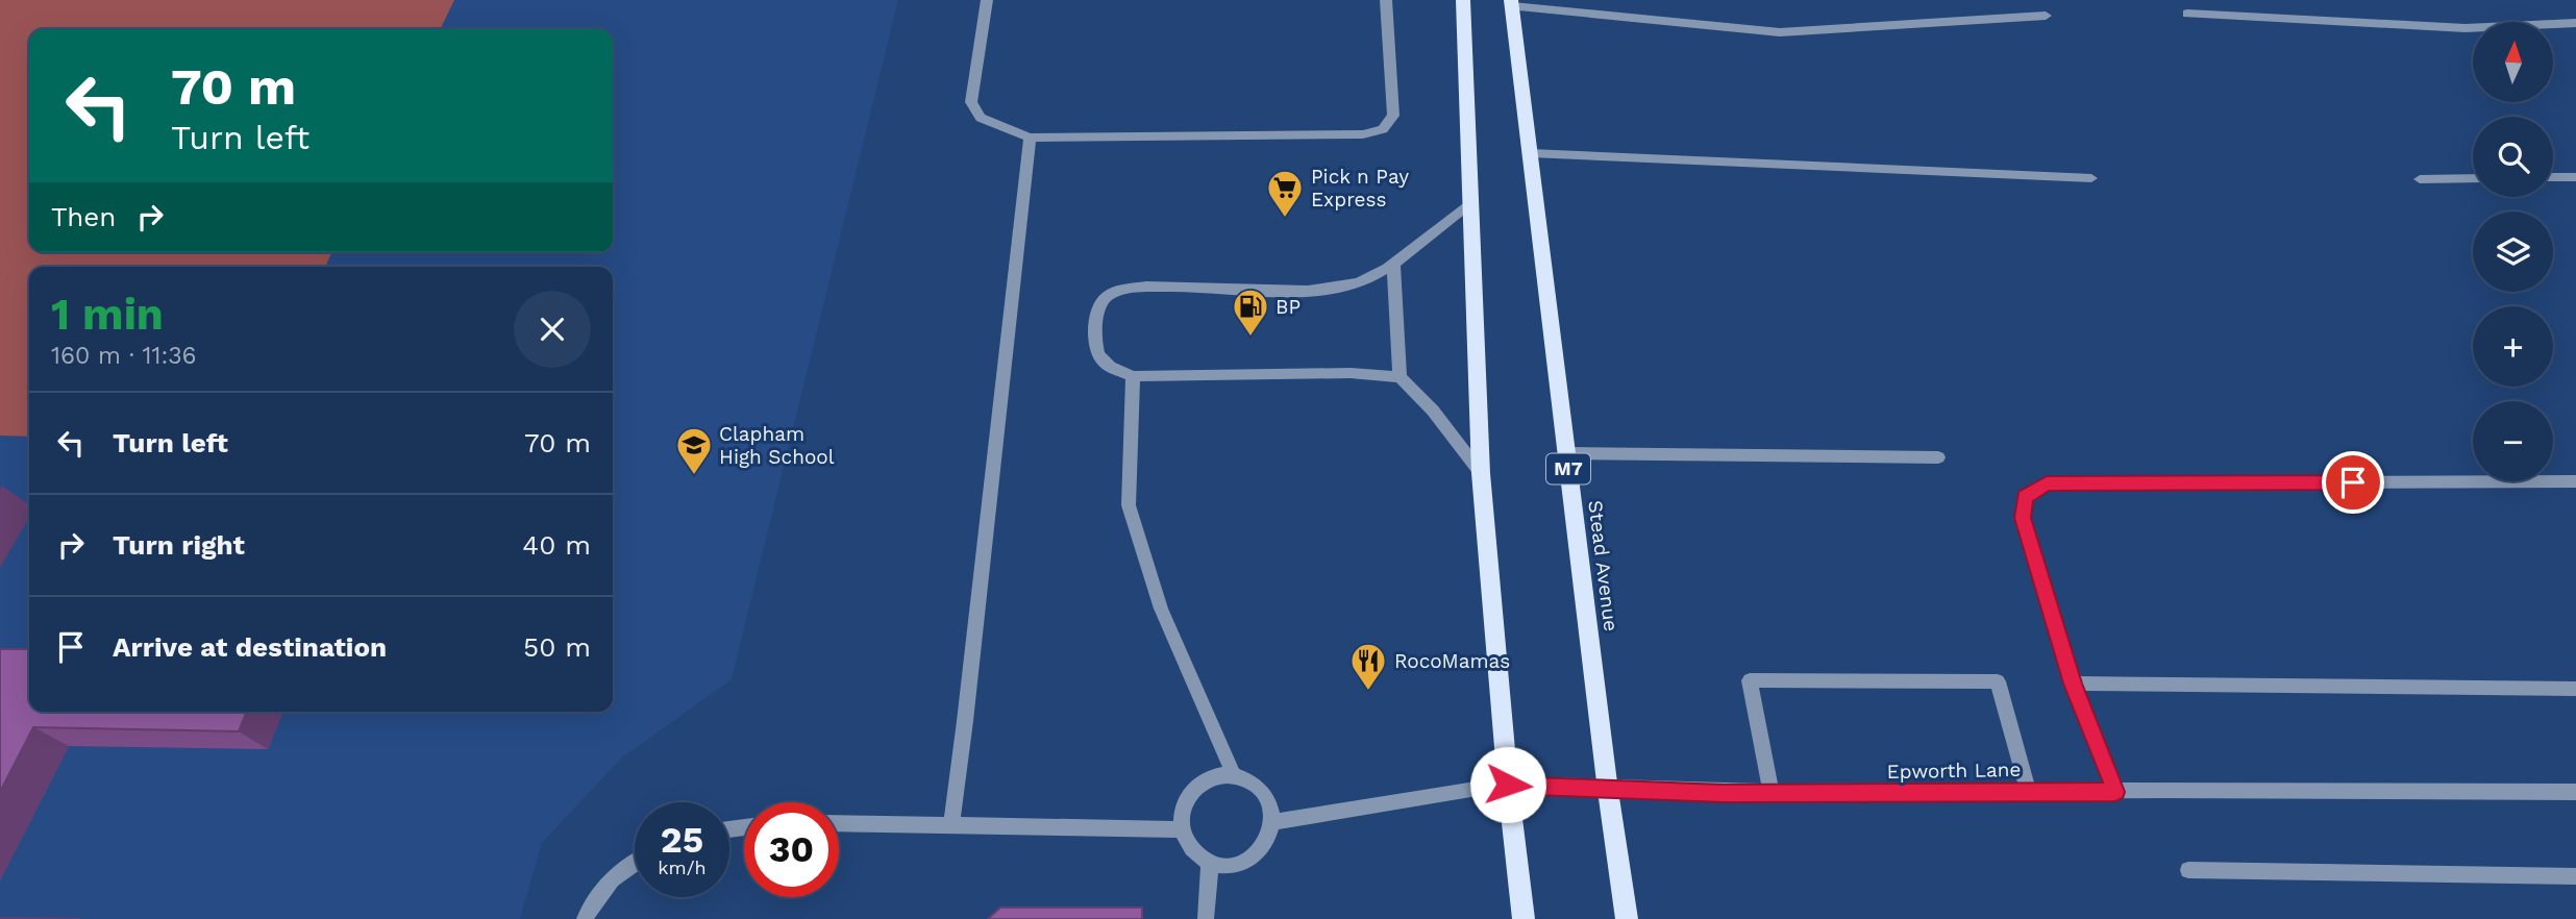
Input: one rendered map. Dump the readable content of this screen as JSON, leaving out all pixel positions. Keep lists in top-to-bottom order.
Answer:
{
  "streets": {
    "main road": ["M7", "Stead Avenue"],
    "street": ["Epworth Lane"]
  },
  "crossings": [
    ["Stead Avenue", "Epworth Lane"]
  ],
  "places": {
    "supermarket": ["Pick n Pay Express"],
    "fuel station": ["BP"],
    "school or university": ["Clapham High School"],
    "restaurant": ["RocoMamas"]
  },
  "north": "top",
  "page": {
    "map_buttons": ["+", "−"],
    "turn": ["70 m", "Turn left"],
    "then": "Then",
    "heading": ["1 min", "160 m · 11:36"],
    "list": [
      {
        "name": "Turn left",
        "value": "70 m"
      },
      {
        "name": "Turn right",
        "value": "40 m"
      },
      {
        "name": "Arrive at destination",
        "value": "50 m"
      }
    ],
    "speed": "25 km/h",
    "limit": "30"
  }
}
